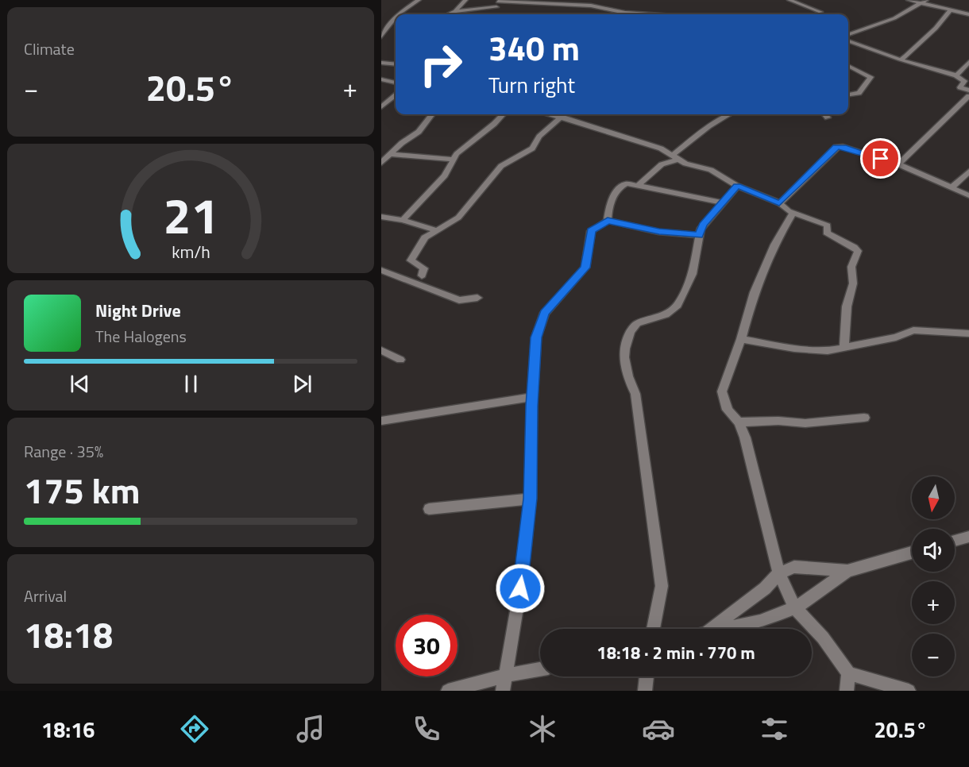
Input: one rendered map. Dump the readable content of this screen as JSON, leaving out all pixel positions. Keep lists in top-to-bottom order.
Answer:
{
  "north": "bottom",
  "page": {
    "tile": [
      "Climate",
      ["Range · 35%", "175 km"],
      ["Arrival", "18:18"]
    ],
    "turn": ["340 m", "Turn right"],
    "heat": ["−", "20.5°", "+"],
    "song": ["Night Drive", "The Halogens"],
    "map_buttons": ["+", "−"],
    "limit": "30",
    "trip": "18:18 · 2 min · 770 m",
    "tabs": ["18:16", "20.5°"],
    "gauge": ["21", "km/h"]
  }
}
